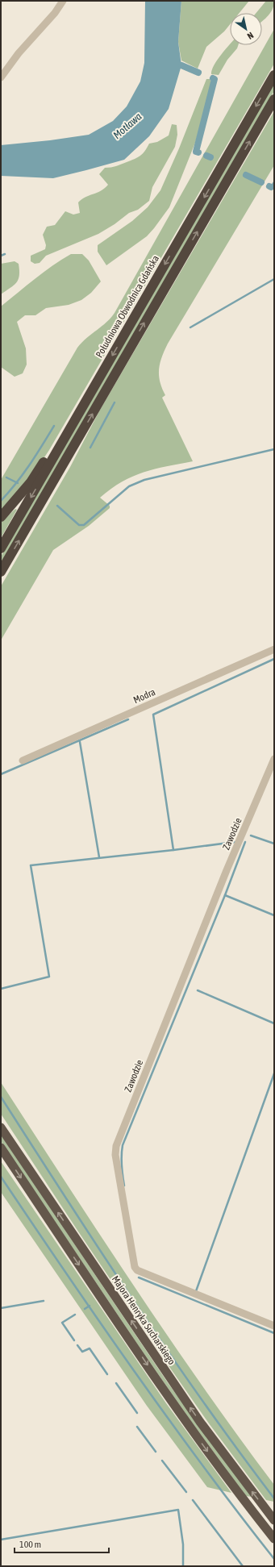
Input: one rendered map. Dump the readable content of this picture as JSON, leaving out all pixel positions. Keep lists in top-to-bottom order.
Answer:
{
  "streets": {
    "highway": ["Południowa Obwodnica Gdańska", "Majora Henryka Sucharskiego"],
    "street": ["Modra", "Zawodzie"]
  },
  "water": ["Motława"],
  "scale_bar": "100 m",
  "north": "bottom right"
}
